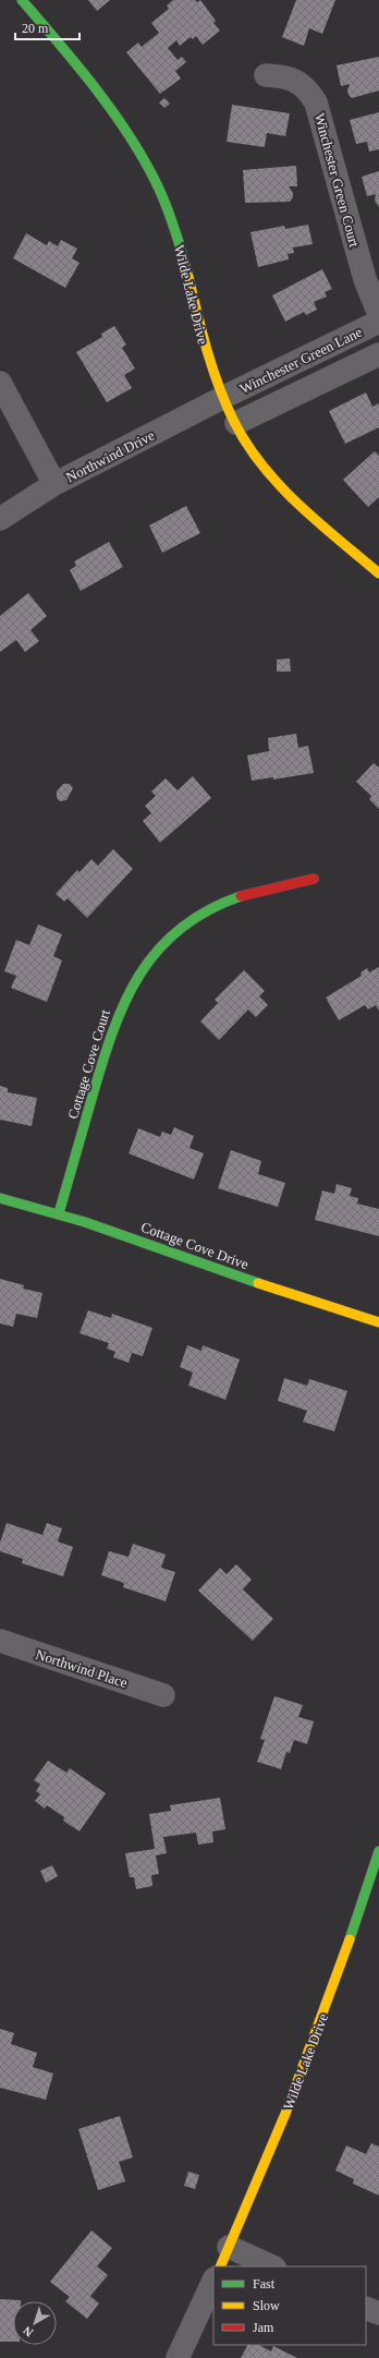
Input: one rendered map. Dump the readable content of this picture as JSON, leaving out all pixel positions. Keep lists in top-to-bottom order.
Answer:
{
  "streets": {
    "street": [
      "Winchester Green Court",
      "Wilde Lake Drive",
      "Winchester Green Lane",
      "Northwind Drive",
      "Cottage Cove Court",
      "Cottage Cove Drive",
      "Northwind Place"
    ]
  },
  "crossings": [
    ["Wilde Lake Drive", "Winchester Green Lane"],
    ["Wilde Lake Drive", "Northwind Drive"],
    ["Winchester Green Lane", "Northwind Drive"],
    ["Cottage Cove Court", "Cottage Cove Drive"]
  ],
  "legend": ["Fast", "Slow", "Jam"],
  "scale_bar": "20 m",
  "north": "bottom left"
}
